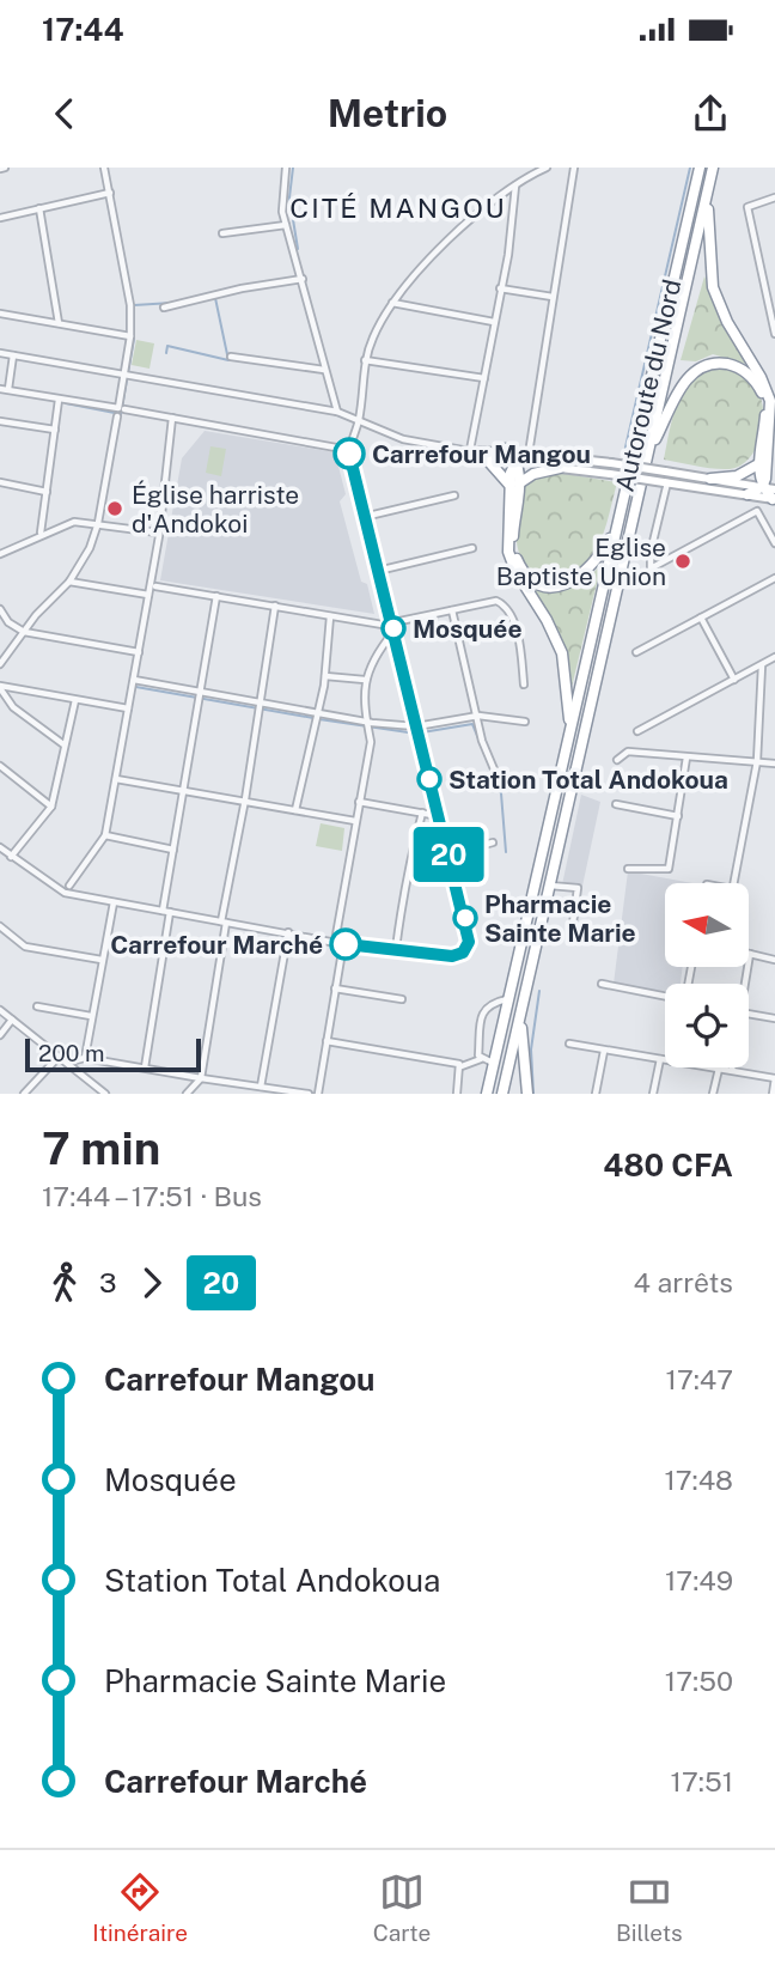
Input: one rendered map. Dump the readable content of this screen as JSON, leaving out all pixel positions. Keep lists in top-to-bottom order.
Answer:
{
  "streets": {
    "highway": ["Autoroute du Nord"]
  },
  "districts": ["CITÉ MANGOU"],
  "places": [
    "Carrefour Mangou",
    "Église harriste d'Andokoi",
    "Eglise Baptiste Union",
    "Mosquée",
    "Station Total Andokoua",
    "Pharmacie Sainte Marie",
    "Carrefour Marché"
  ],
  "lines": ["bus line 20"],
  "scale_bar": "200 m",
  "north": "left",
  "page": {
    "status": "17:44",
    "header": "Metrio",
    "on_map": "20",
    "scale": "200 m",
    "heading": ["7 min", "17:44 – 17:51 · Bus", "480 CFA"],
    "legs": ["3", "20", "4 arrêts"],
    "list": [
      {
        "name": "Carrefour Mangou",
        "value": "17:47"
      },
      {
        "name": "Mosquée",
        "value": "17:48"
      },
      {
        "name": "Station Total Andokoua",
        "value": "17:49"
      },
      {
        "name": "Pharmacie Sainte Marie",
        "value": "17:50"
      },
      {
        "name": "Carrefour Marché",
        "value": "17:51"
      }
    ],
    "tabs": ["Itinéraire", "Carte", "Billets"]
  }
}
